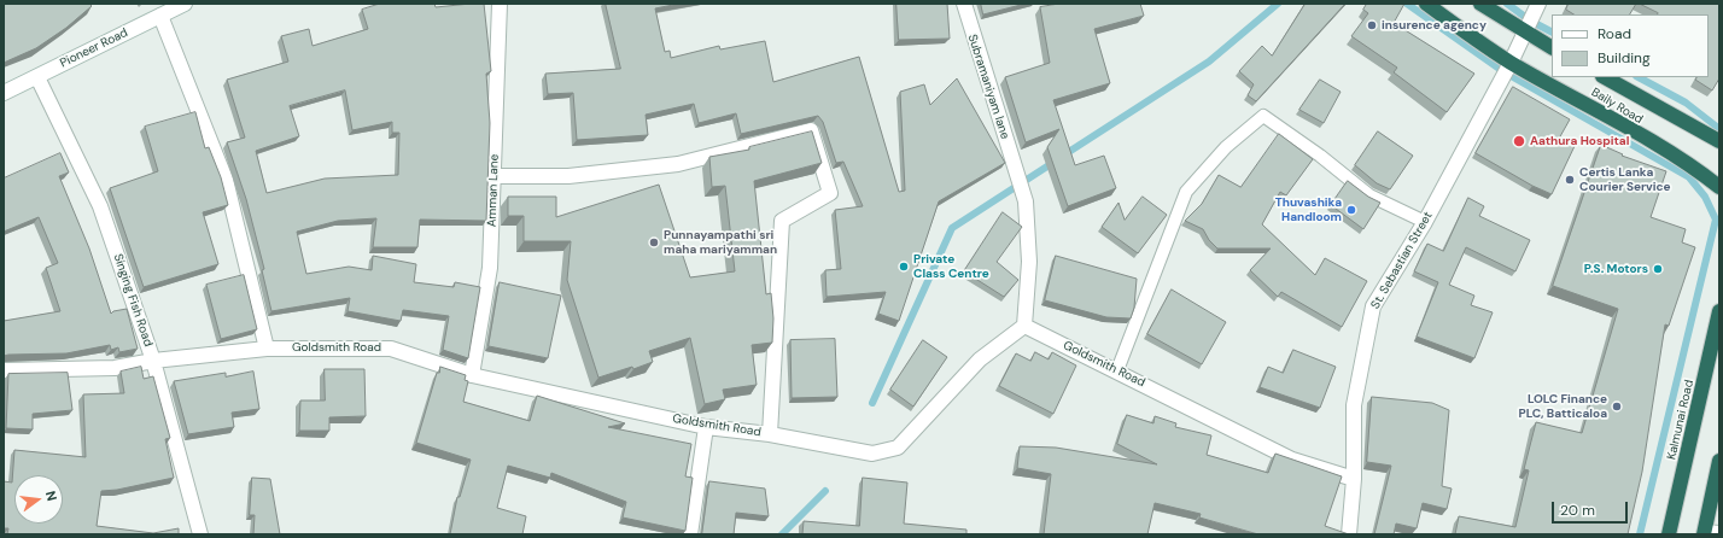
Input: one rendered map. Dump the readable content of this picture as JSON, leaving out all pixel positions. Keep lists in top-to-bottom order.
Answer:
{
  "streets": {
    "highway": ["Baily Road", "Kalmunai Road"],
    "street": [
      "Pioneer Road",
      "Subramaniyam lane",
      "Amman Lane",
      "St. Sebastian Street",
      "Singing Fish Road",
      "Goldsmith Road"
    ]
  },
  "crossings": [
    ["Pioneer Road", "Singing Fish Road"],
    ["Subramaniyam lane", "Goldsmith Road"],
    ["Baily Road", "St. Sebastian Street"],
    ["Amman Lane", "Goldsmith Road"],
    ["St. Sebastian Street", "Goldsmith Road"],
    ["Singing Fish Road", "Goldsmith Road"]
  ],
  "places": [
    "insurence agency",
    "Aathura Hospital",
    "Certis Lanka Courier Service",
    "Thuvashika Handloom",
    "Punnayampathi sri maha mariyamman",
    "Private Class Centre",
    "P.S. Motors",
    "LOLC Finance PLC, Batticaloa"
  ],
  "legend": ["Road", "Building"],
  "scale_bar": "20 m",
  "north": "right"
}
